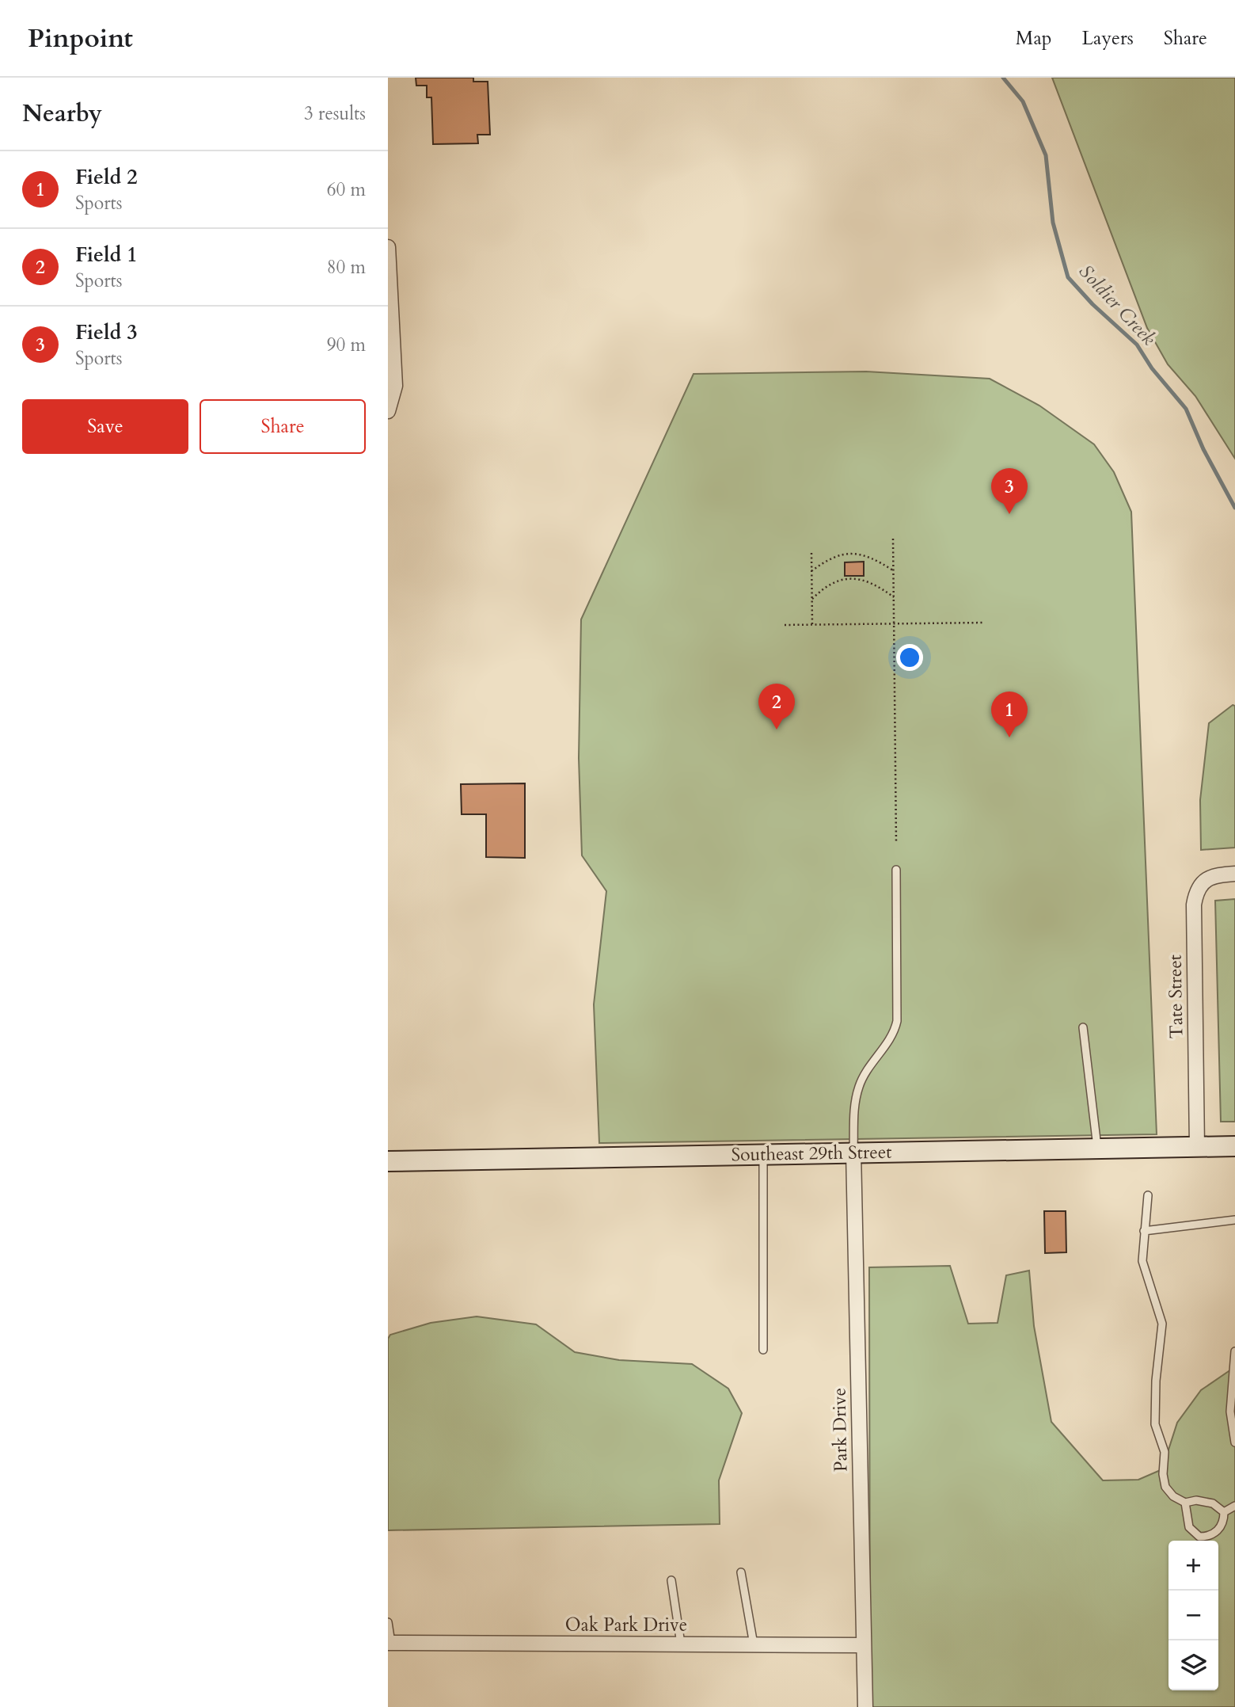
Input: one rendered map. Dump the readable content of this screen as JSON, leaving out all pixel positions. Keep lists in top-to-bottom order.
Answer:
{
  "streets": {
    "main road": ["Southeast 29th Street"],
    "street": ["Tate Street", "Park Drive", "Oak Park Drive"]
  },
  "crossings": [
    ["Tate Street", "Southeast 29th Street"],
    ["Southeast 29th Street", "Park Drive"],
    ["Park Drive", "Oak Park Drive"]
  ],
  "water": ["Soldier Creek"],
  "page": {
    "header": "Pinpoint",
    "nav": ["Map", "Layers", "Share"],
    "heading": ["Nearby", "3 results"],
    "list": [
      {
        "mark": "1",
        "name": "Field 2",
        "note": "Sports",
        "value": "60 m"
      },
      {
        "mark": "2",
        "name": "Field 1",
        "note": "Sports",
        "value": "80 m"
      },
      {
        "mark": "3",
        "name": "Field 3",
        "note": "Sports",
        "value": "90 m"
      }
    ],
    "buttons": ["Save", "Share"],
    "pins": ["3", "2", "1"],
    "map_buttons": ["+", "−"]
  }
}
